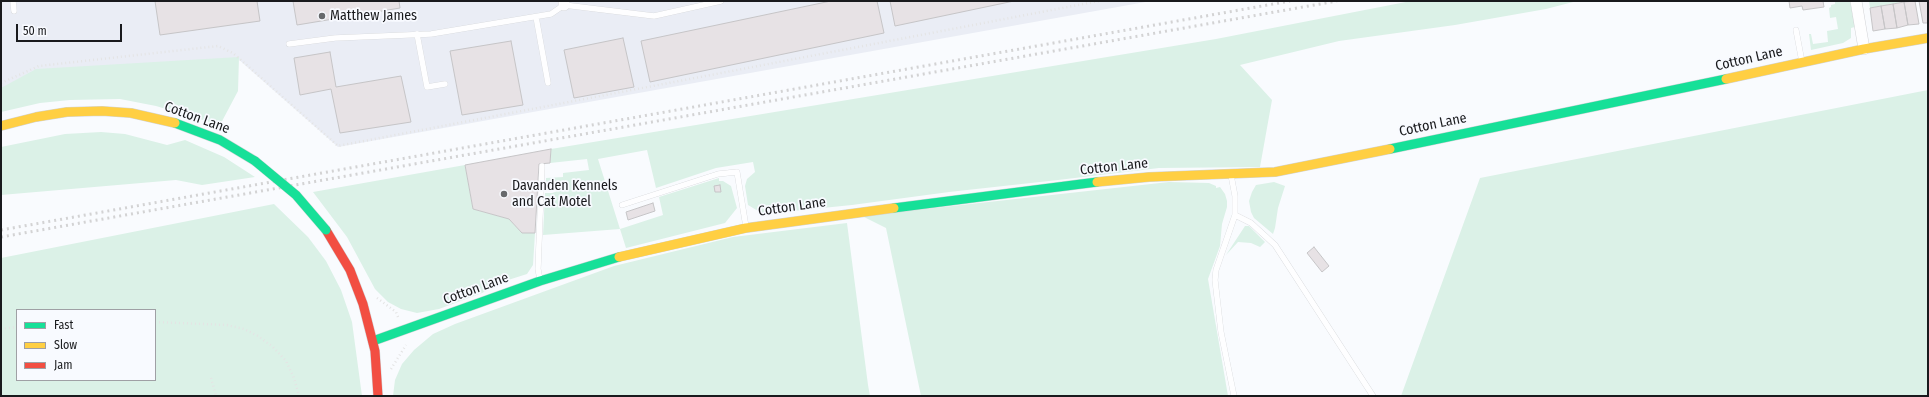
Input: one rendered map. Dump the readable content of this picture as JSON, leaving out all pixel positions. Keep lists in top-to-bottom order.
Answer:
{
  "streets": {
    "street": ["Cotton Lane"]
  },
  "places": ["Matthew James", "Davanden Kennels and Cat Motel"],
  "legend": ["Fast", "Slow", "Jam"],
  "scale_bar": "50 m"
}
